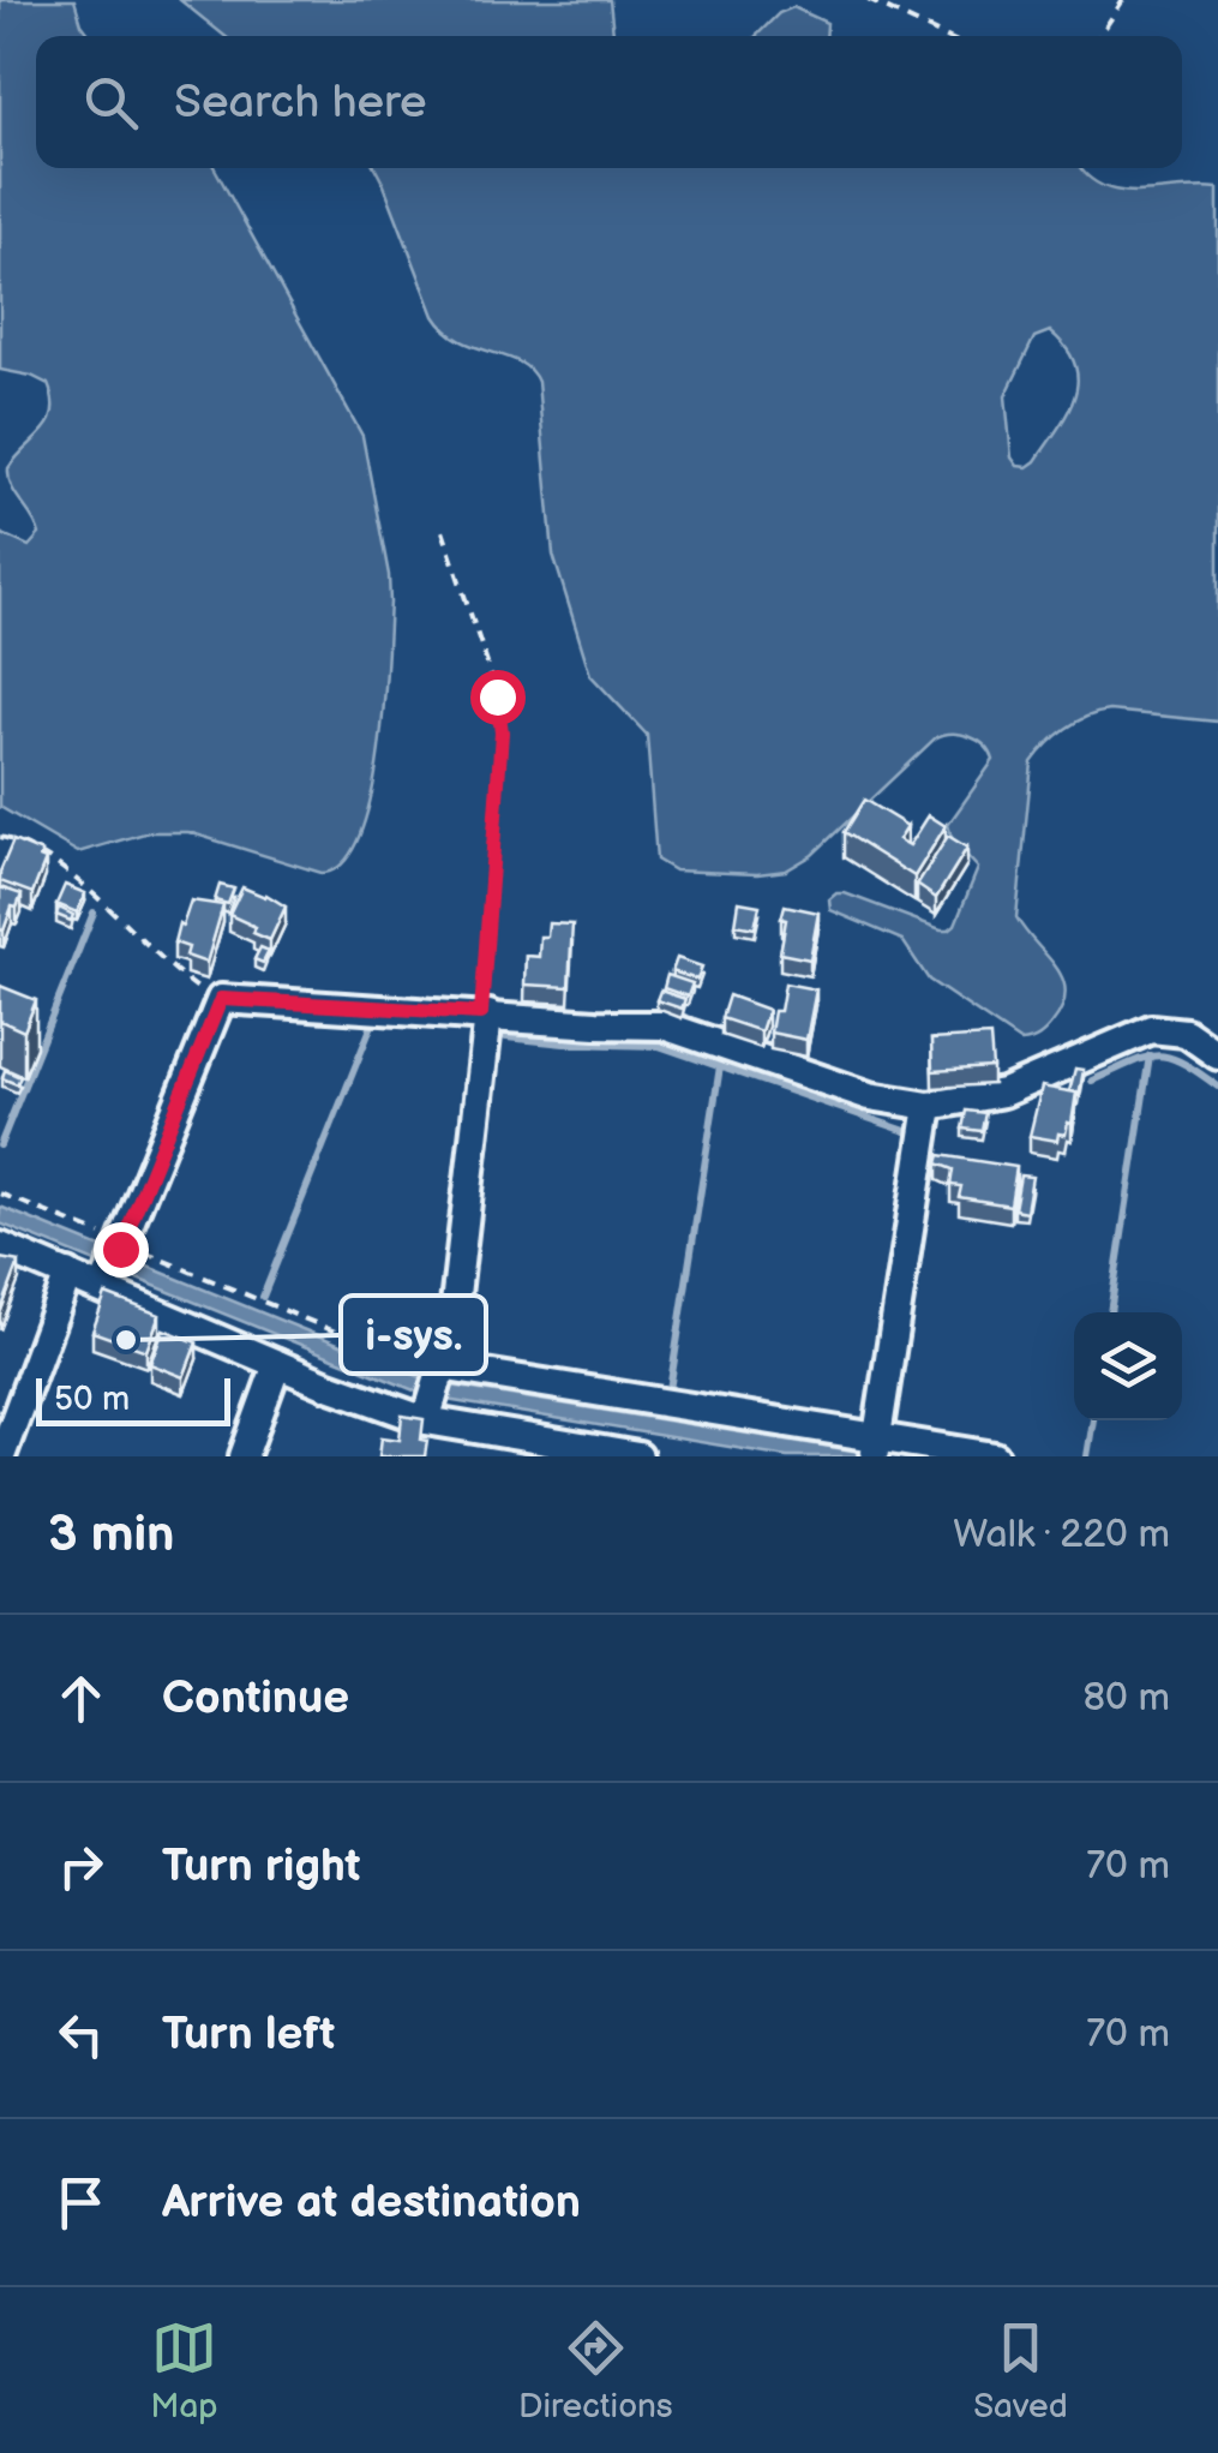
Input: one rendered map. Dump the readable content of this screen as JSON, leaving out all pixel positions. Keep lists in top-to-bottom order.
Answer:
{
  "places": ["i-sys."],
  "scale_bar": "50 m",
  "page": {
    "search": "Search here",
    "scale": "50 m",
    "heading": ["3 min", "Walk · 220 m"],
    "list": [
      ["Continue", "80 m"],
      ["Turn right", "70 m"],
      ["Turn left", "70 m"],
      "Arrive at destination"
    ],
    "nav": ["Map", "Directions", "Saved"]
  }
}
